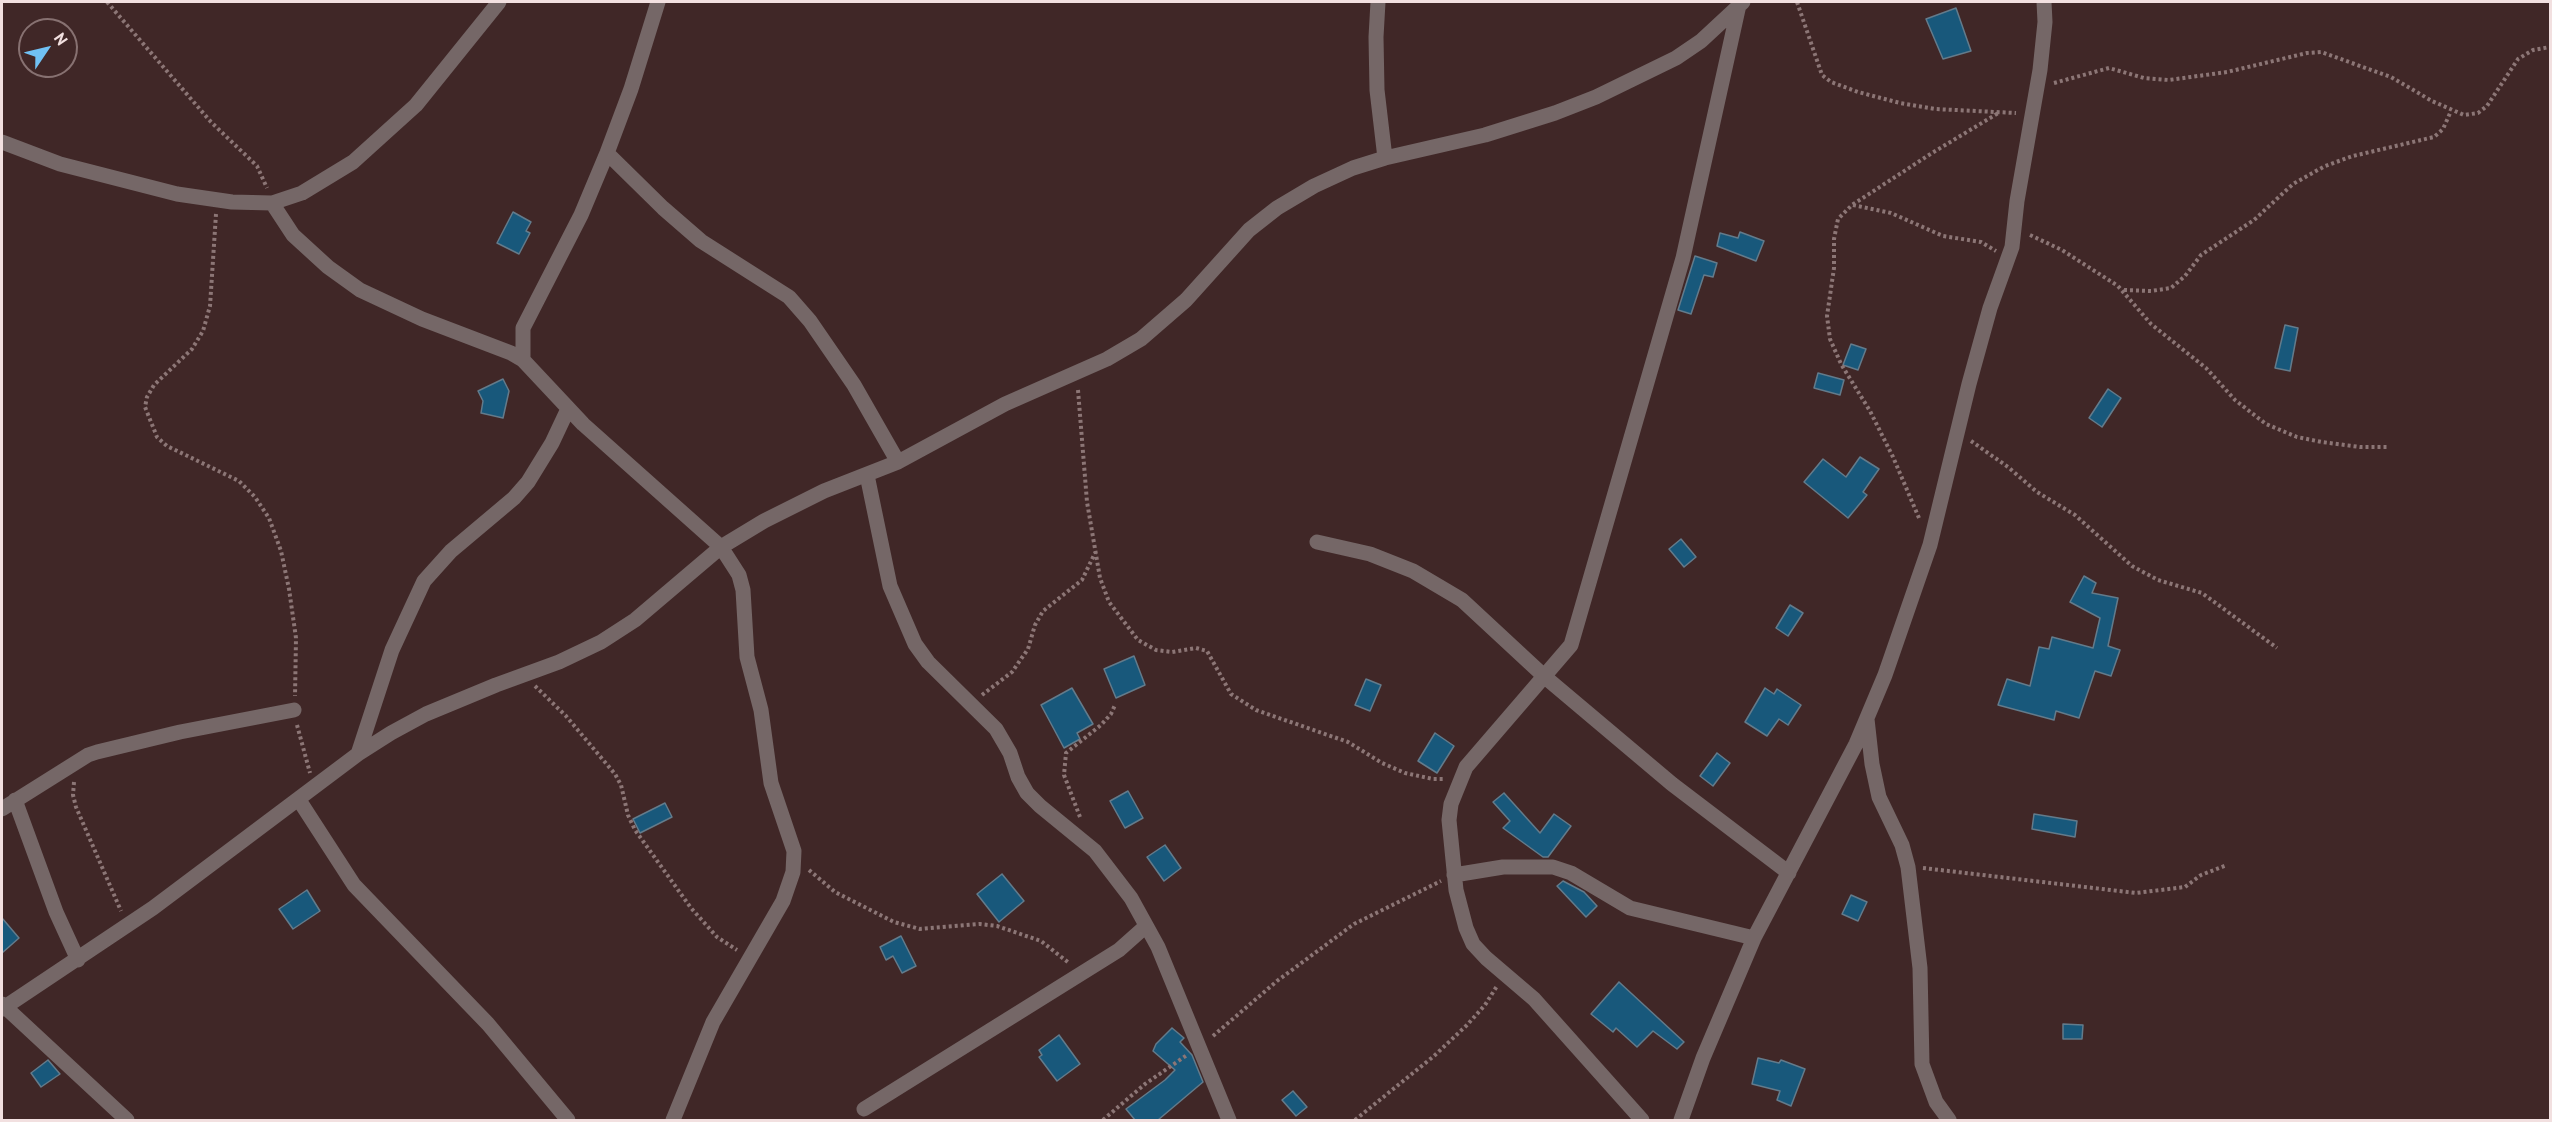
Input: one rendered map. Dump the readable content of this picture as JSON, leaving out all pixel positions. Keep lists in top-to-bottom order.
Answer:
{
  "north": "top right"
}
